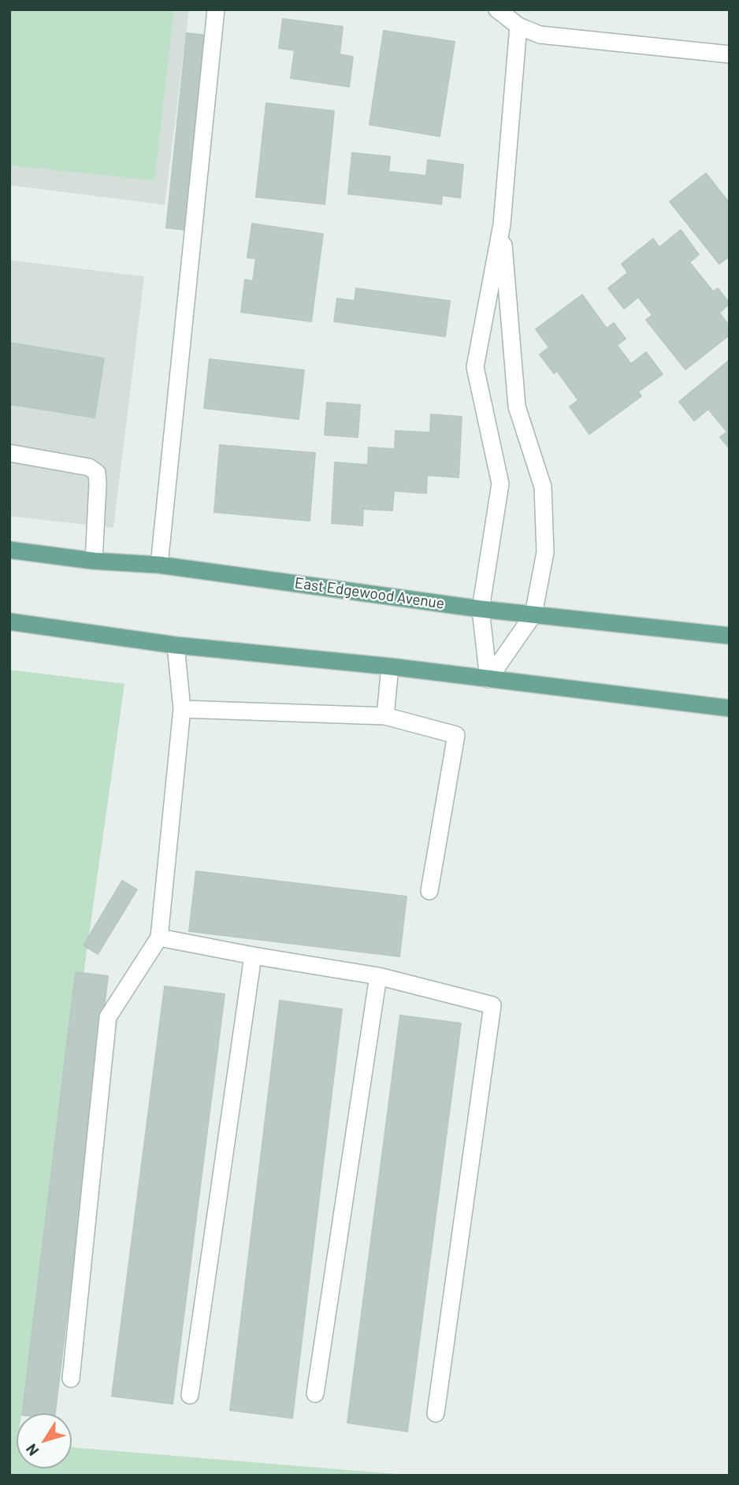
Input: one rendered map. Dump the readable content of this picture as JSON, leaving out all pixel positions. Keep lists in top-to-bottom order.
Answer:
{
  "streets": {
    "main road": ["East Edgewood Avenue"]
  },
  "north": "bottom left"
}
